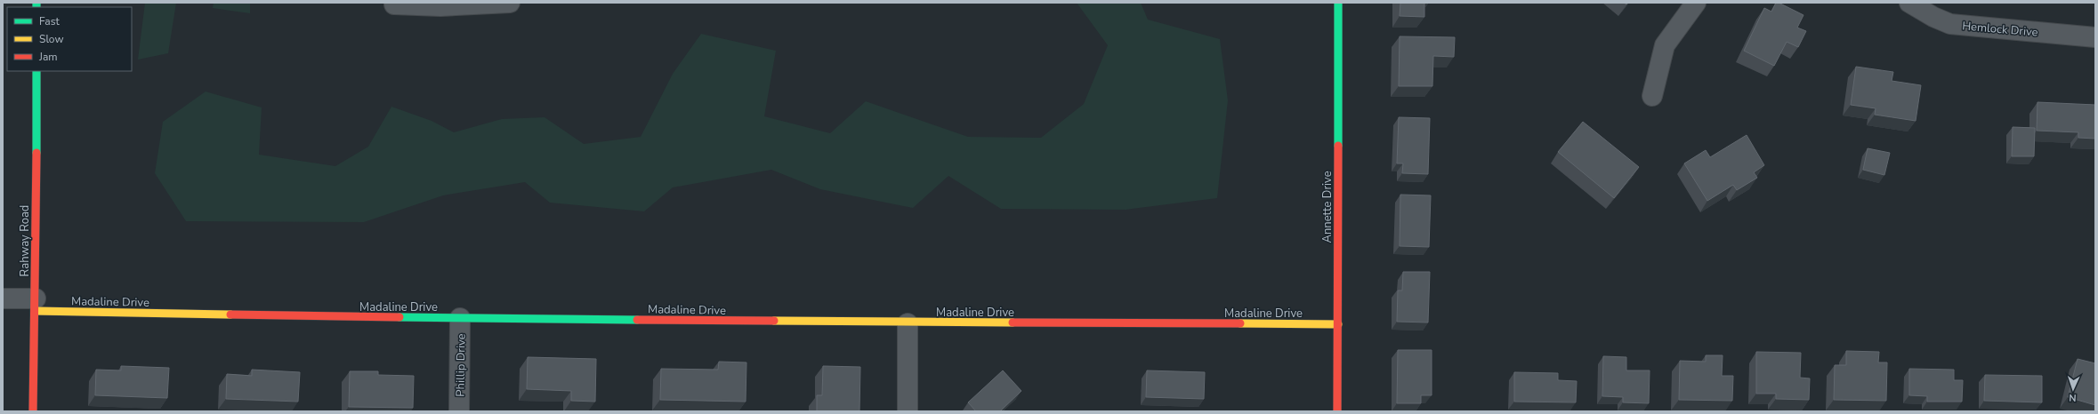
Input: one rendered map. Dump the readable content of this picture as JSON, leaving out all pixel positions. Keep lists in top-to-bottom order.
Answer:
{
  "streets": {
    "street": [
      "Hemlock Drive",
      "Annette Drive",
      "Rahway Road",
      "Madaline Drive",
      "Phillip Drive"
    ]
  },
  "crossings": [
    ["Annette Drive", "Madaline Drive"],
    ["Rahway Road", "Madaline Drive"],
    ["Madaline Drive", "Phillip Drive"]
  ],
  "legend": ["Fast", "Slow", "Jam"],
  "north": "bottom"
}
